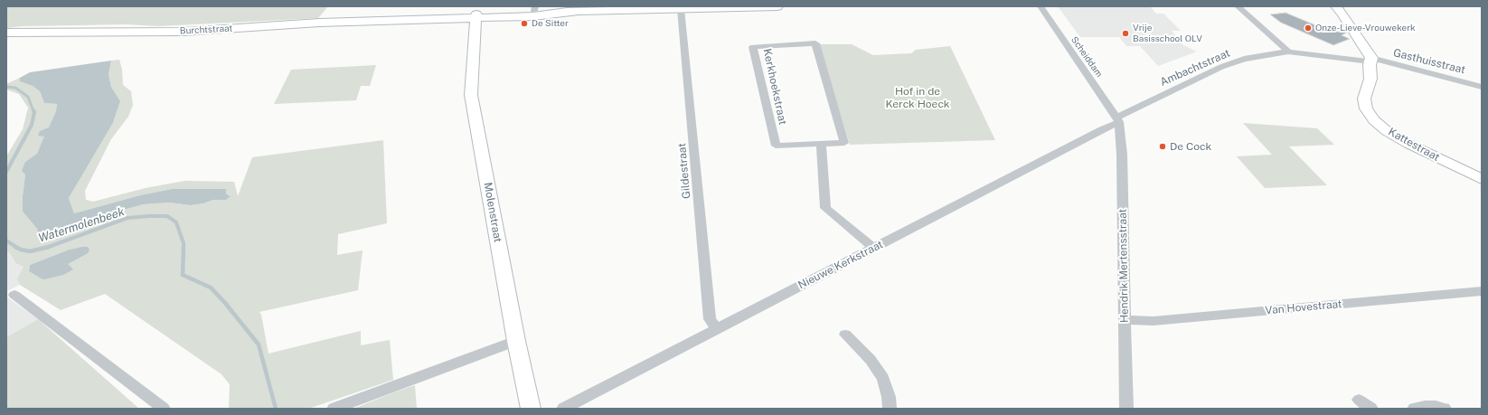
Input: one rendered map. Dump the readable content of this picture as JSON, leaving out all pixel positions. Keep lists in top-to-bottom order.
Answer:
{
  "streets": {
    "street": [
      "Burchtstraat",
      "Scheiddam",
      "Gasthuisstraat",
      "Ambachtstraat",
      "Kerkhoekstraat",
      "Kattestraat",
      "Gildestraat",
      "Molenstraat",
      "Nieuwe Kerkstraat",
      "Hendrik Mertensstraat",
      "Van Hovestraat"
    ]
  },
  "crossings": [
    ["Burchtstraat", "Gildestraat"],
    ["Burchtstraat", "Molenstraat"],
    ["Scheiddam", "Ambachtstraat"],
    ["Scheiddam", "Nieuwe Kerkstraat"],
    ["Scheiddam", "Hendrik Mertensstraat"],
    ["Gasthuisstraat", "Ambachtstraat"],
    ["Gasthuisstraat", "Kattestraat"],
    ["Ambachtstraat", "Kattestraat"],
    ["Ambachtstraat", "Nieuwe Kerkstraat"],
    ["Ambachtstraat", "Hendrik Mertensstraat"],
    ["Gildestraat", "Nieuwe Kerkstraat"],
    ["Nieuwe Kerkstraat", "Hendrik Mertensstraat"],
    ["Hendrik Mertensstraat", "Van Hovestraat"]
  ],
  "water": ["Watermolenbeek"],
  "parks": ["Hof in de Kerck Hoeck"],
  "places": [
    "De Sitter",
    "Onze-Lieve-Vrouwekerk",
    "Vrije Basisschool OLV",
    "De Cock"
  ]
}
